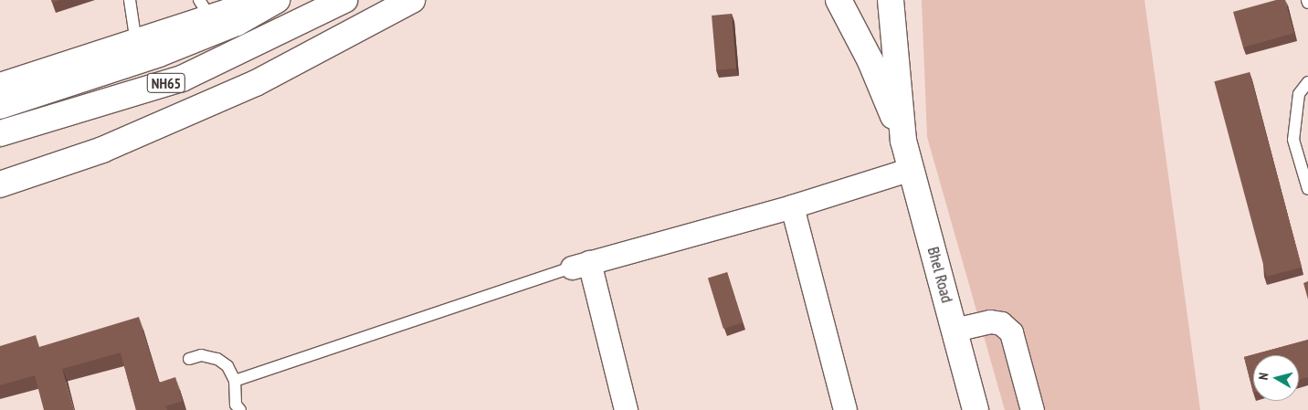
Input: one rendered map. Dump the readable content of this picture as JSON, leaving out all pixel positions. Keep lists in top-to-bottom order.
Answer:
{
  "streets": {
    "main road": ["NH65", "Bhel Road"]
  },
  "north": "left"
}
